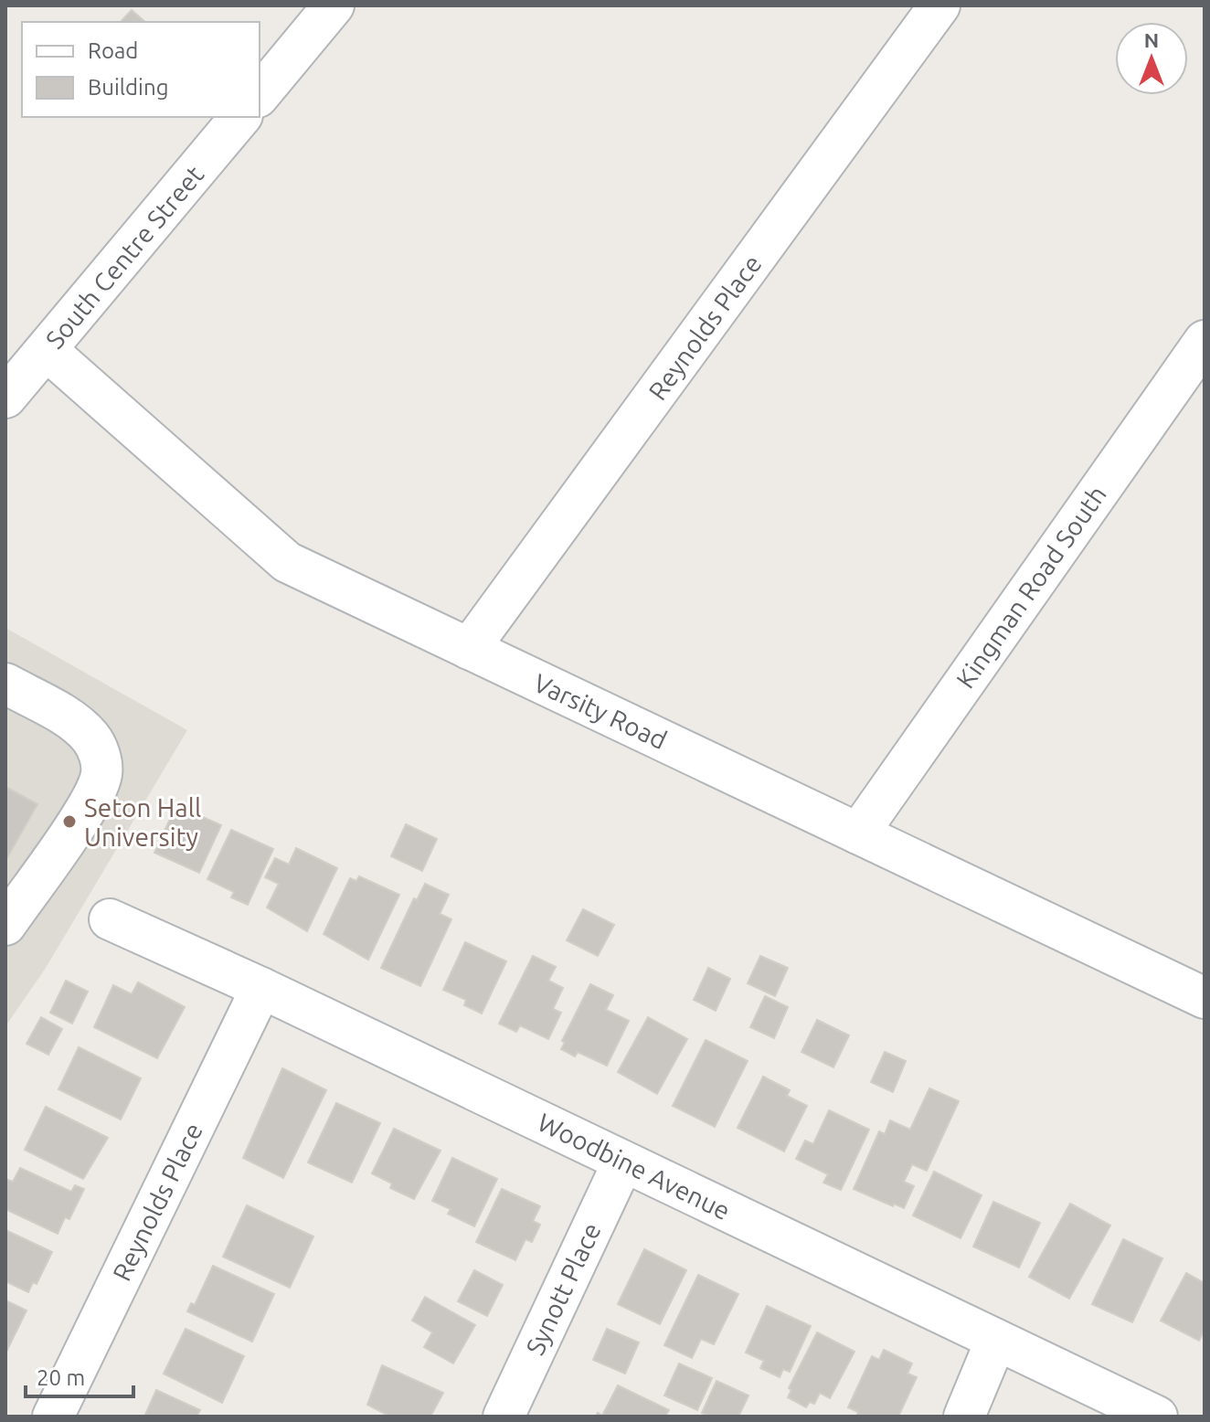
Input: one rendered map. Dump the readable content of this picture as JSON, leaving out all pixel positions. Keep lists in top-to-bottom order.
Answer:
{
  "streets": {
    "street": [
      "South Centre Street",
      "Reynolds Place",
      "Kingman Road South",
      "Varsity Road",
      "Woodbine Avenue",
      "Synott Place"
    ]
  },
  "crossings": [
    ["South Centre Street", "Varsity Road"],
    ["Reynolds Place", "Varsity Road"],
    ["Reynolds Place", "Woodbine Avenue"],
    ["Kingman Road South", "Varsity Road"],
    ["Woodbine Avenue", "Synott Place"]
  ],
  "places": ["Seton Hall University"],
  "legend": ["Road", "Building"],
  "scale_bar": "20 m",
  "north": "top"
}
